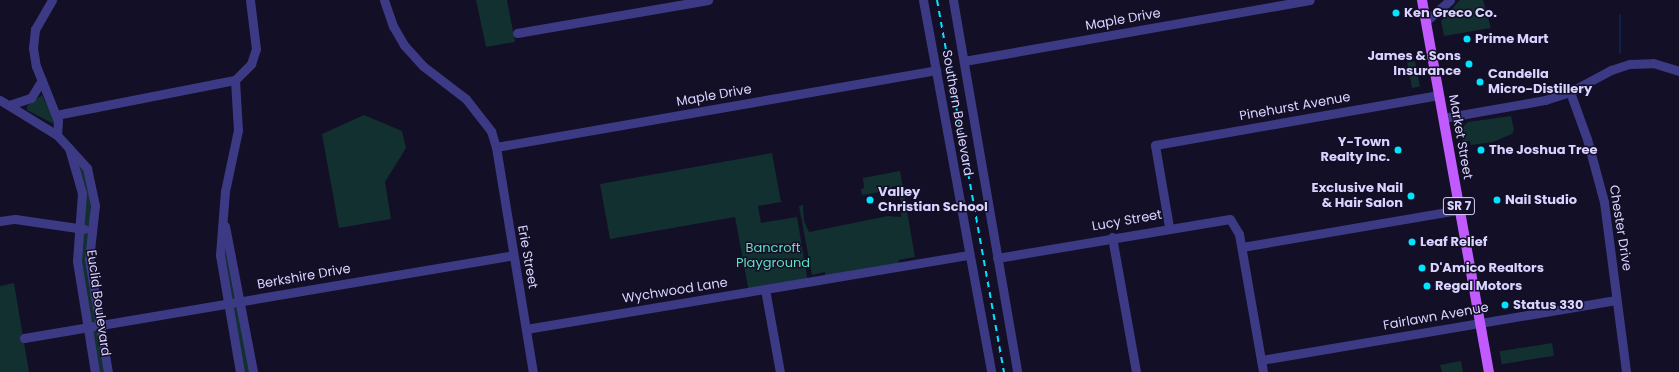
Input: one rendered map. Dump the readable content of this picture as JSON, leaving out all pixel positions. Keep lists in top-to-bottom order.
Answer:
{
  "streets": {
    "main road": ["Market Street", "SR 7"],
    "street": [
      "Maple Drive",
      "Pinehurst Avenue",
      "Southern Boulevard",
      "Lucy Street",
      "Chester Drive",
      "Erie Street",
      "Berkshire Drive",
      "Wychwood Lane",
      "Euclid Boulevard",
      "Fairlawn Avenue"
    ]
  },
  "crossings": [
    ["Maple Drive", "Southern Boulevard"],
    ["Maple Drive", "Erie Street"],
    ["Pinehurst Avenue", "Market Street"],
    ["Pinehurst Avenue", "Lucy Street"],
    ["Southern Boulevard", "Lucy Street"],
    ["Southern Boulevard", "Wychwood Lane"],
    ["Market Street", "Fairlawn Avenue"],
    ["Lucy Street", "Fairlawn Avenue"],
    ["Chester Drive", "Fairlawn Avenue"],
    ["Erie Street", "Berkshire Drive"],
    ["Erie Street", "Wychwood Lane"],
    ["Berkshire Drive", "Euclid Boulevard"]
  ],
  "parks": ["Bancroft Playground"],
  "places": [
    "Ken Greco Co.",
    "Prime Mart",
    "James & Sons Insurance",
    "Candella Micro-Distillery",
    "Y-Town Realty Inc.",
    "The Joshua Tree",
    "Exclusive Nail & Hair Salon",
    "Valley Christian School",
    "Nail Studio",
    "Leaf Relief",
    "D'Amico Realtors",
    "Regal Motors",
    "Status 330"
  ]
}
